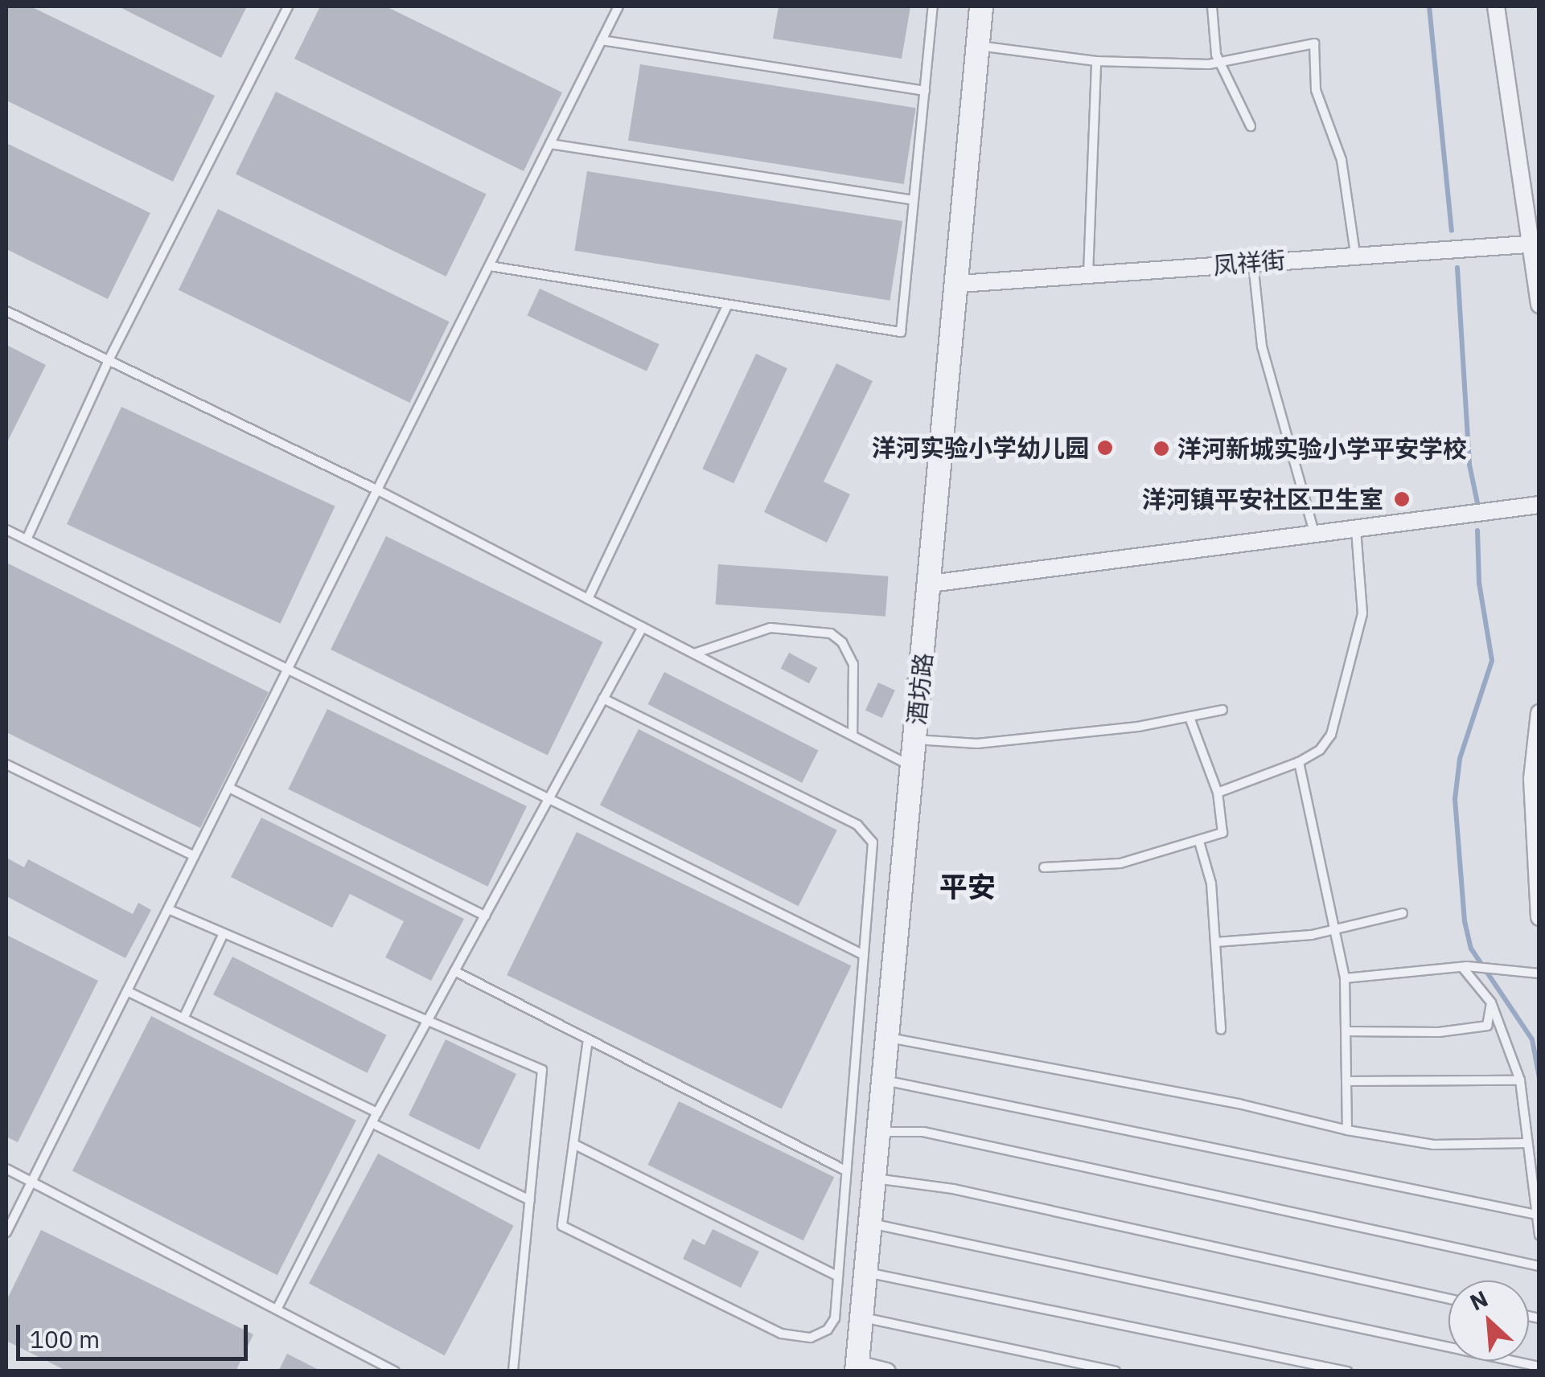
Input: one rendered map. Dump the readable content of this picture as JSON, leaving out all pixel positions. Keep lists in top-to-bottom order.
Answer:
{
  "streets": {
    "street": ["凤祥街", "酒坊路"]
  },
  "crossings": [
    ["凤祥街", "酒坊路"]
  ],
  "districts": ["平安"],
  "places": ["洋河实验小学幼儿园", "洋河新城实验小学平安学校", "洋河镇平安社区卫生室"],
  "scale_bar": "100 m",
  "north": "top left"
}
